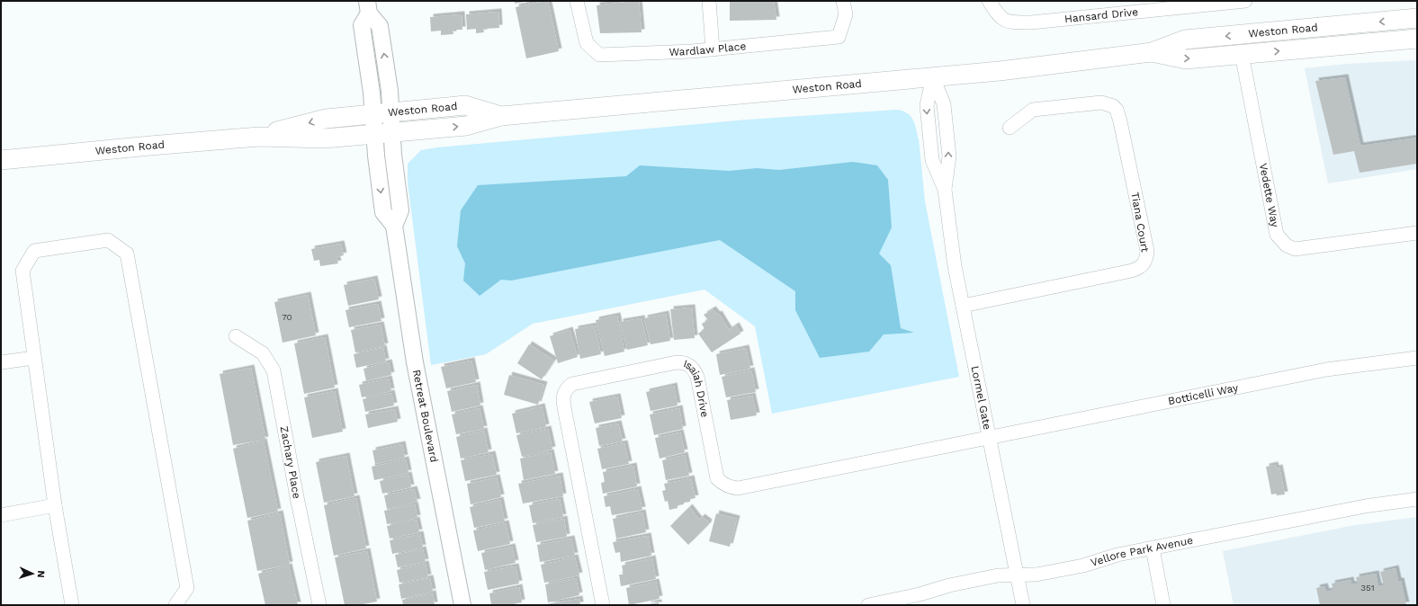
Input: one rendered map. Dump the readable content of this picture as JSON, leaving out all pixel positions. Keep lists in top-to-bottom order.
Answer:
{
  "streets": {
    "main road": ["Weston Road"],
    "street": [
      "Hansard Drive",
      "Wardlaw Place",
      "Vedette Way",
      "Tiana Court",
      "Isaiah Drive",
      "Botticelli Way",
      "Lormel Gate",
      "Retreat Boulevard",
      "Zachary Place",
      "Vellore Park Avenue"
    ]
  },
  "crossings": [
    ["Weston Road", "Vedette Way"],
    ["Weston Road", "Lormel Gate"],
    ["Weston Road", "Retreat Boulevard"],
    ["Tiana Court", "Lormel Gate"],
    ["Isaiah Drive", "Botticelli Way"],
    ["Isaiah Drive", "Lormel Gate"],
    ["Botticelli Way", "Lormel Gate"],
    ["Lormel Gate", "Vellore Park Avenue"]
  ],
  "house_numbers": ["70", "351"],
  "north": "right"
}
